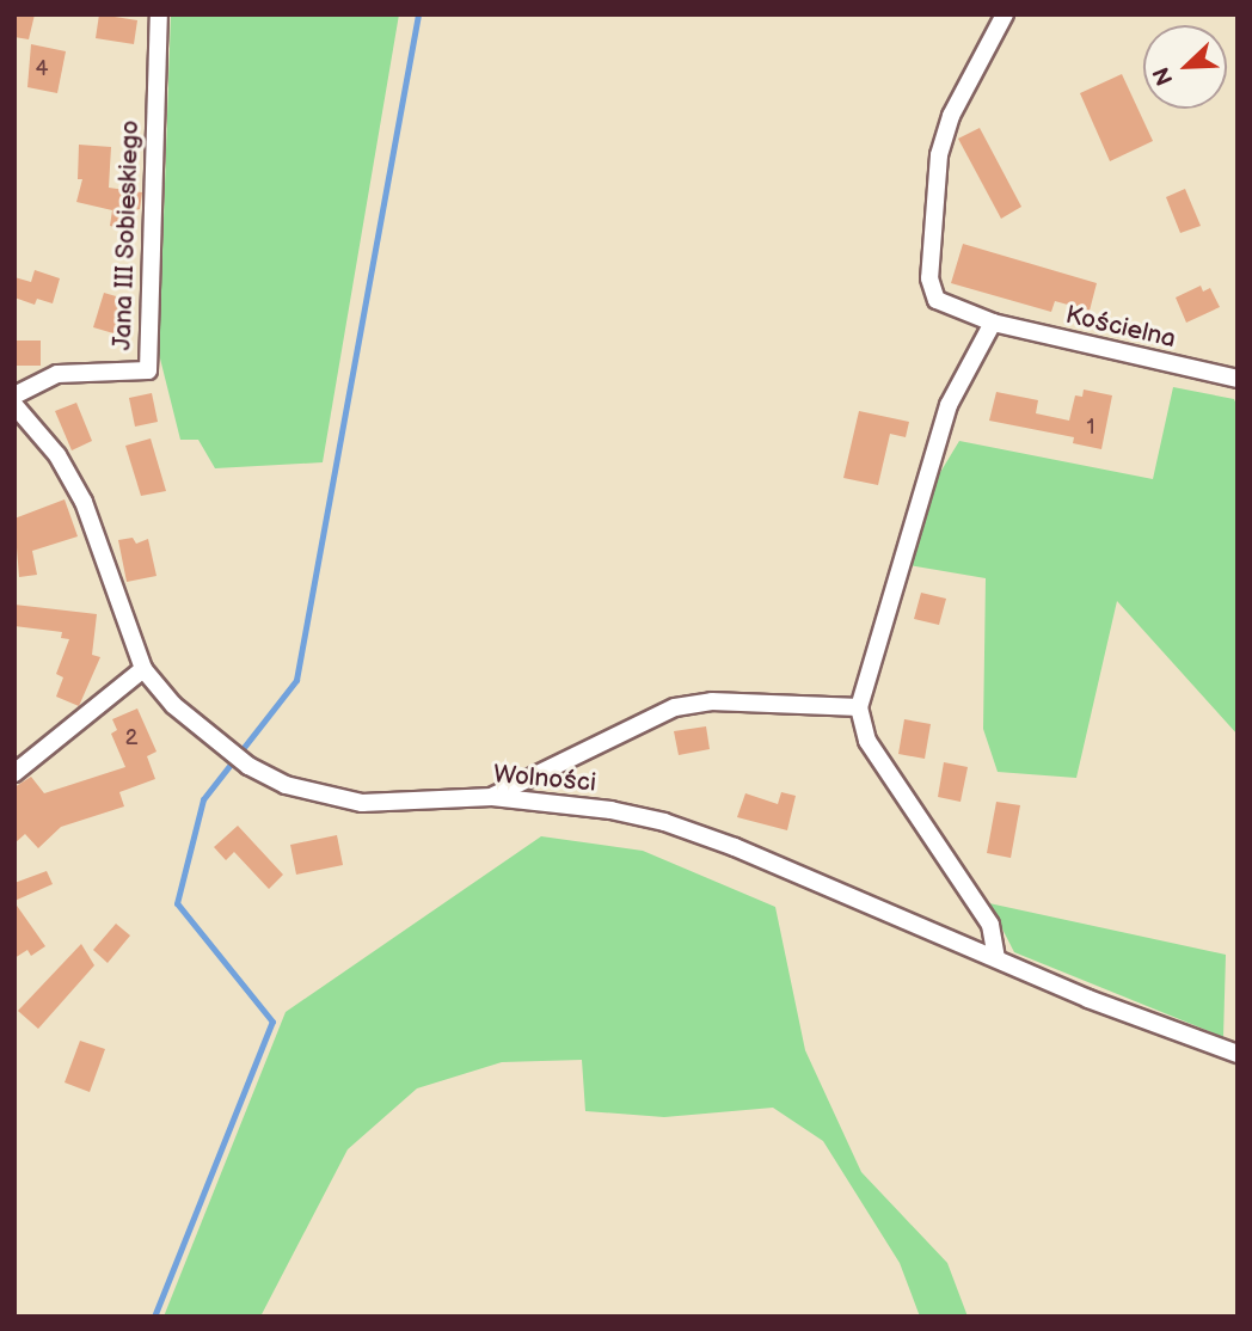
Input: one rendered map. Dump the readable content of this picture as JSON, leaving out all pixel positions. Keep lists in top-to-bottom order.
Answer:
{
  "streets": {
    "street": ["Jana III Sobieskiego", "Kościelna", "Wolności"]
  },
  "house_numbers": ["4", "1", "2"],
  "north": "bottom left"
}
